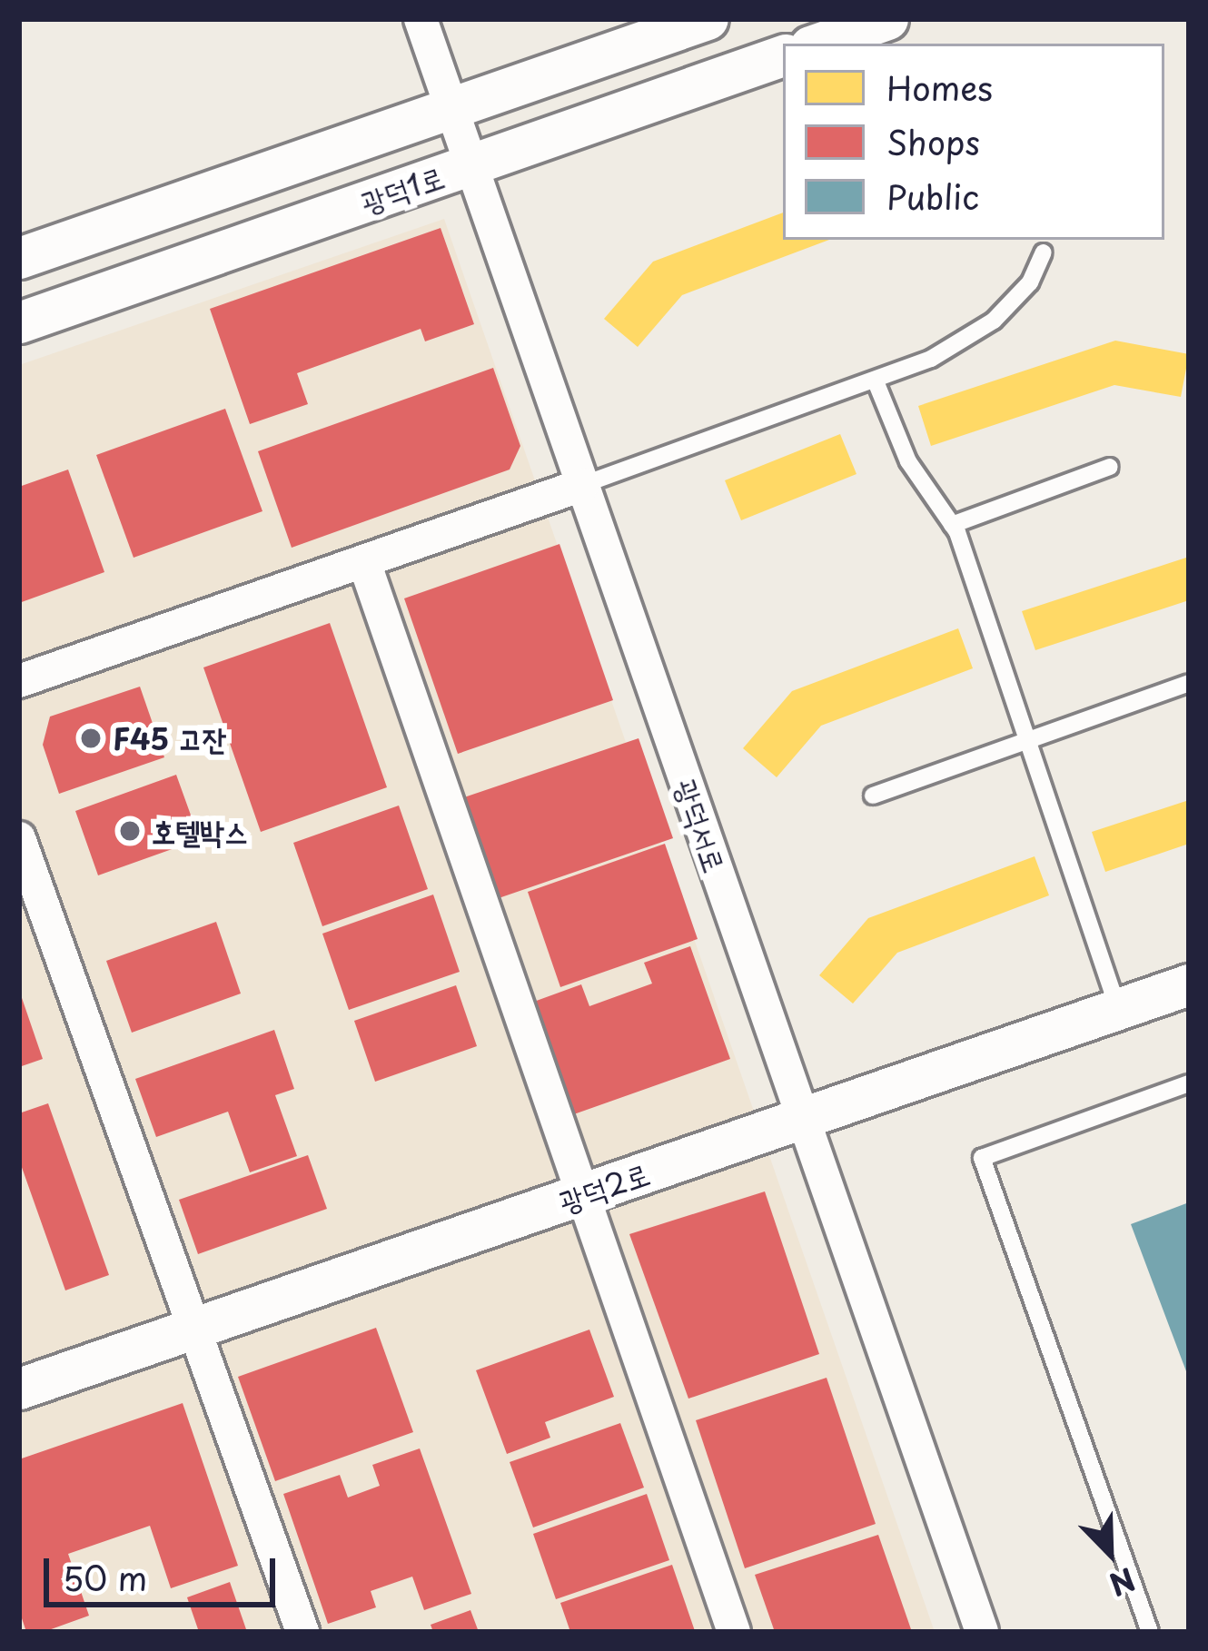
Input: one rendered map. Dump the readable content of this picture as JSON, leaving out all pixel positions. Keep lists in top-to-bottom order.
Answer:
{
  "streets": {
    "street": ["광덕1로", "광덕서로", "광덕2로"]
  },
  "crossings": [
    ["광덕1로", "광덕서로"],
    ["광덕서로", "광덕2로"]
  ],
  "places": ["F45 고잔", "호텔박스"],
  "legend": ["Homes", "Shops", "Public"],
  "scale_bar": "50 m",
  "north": "bottom right"
}
